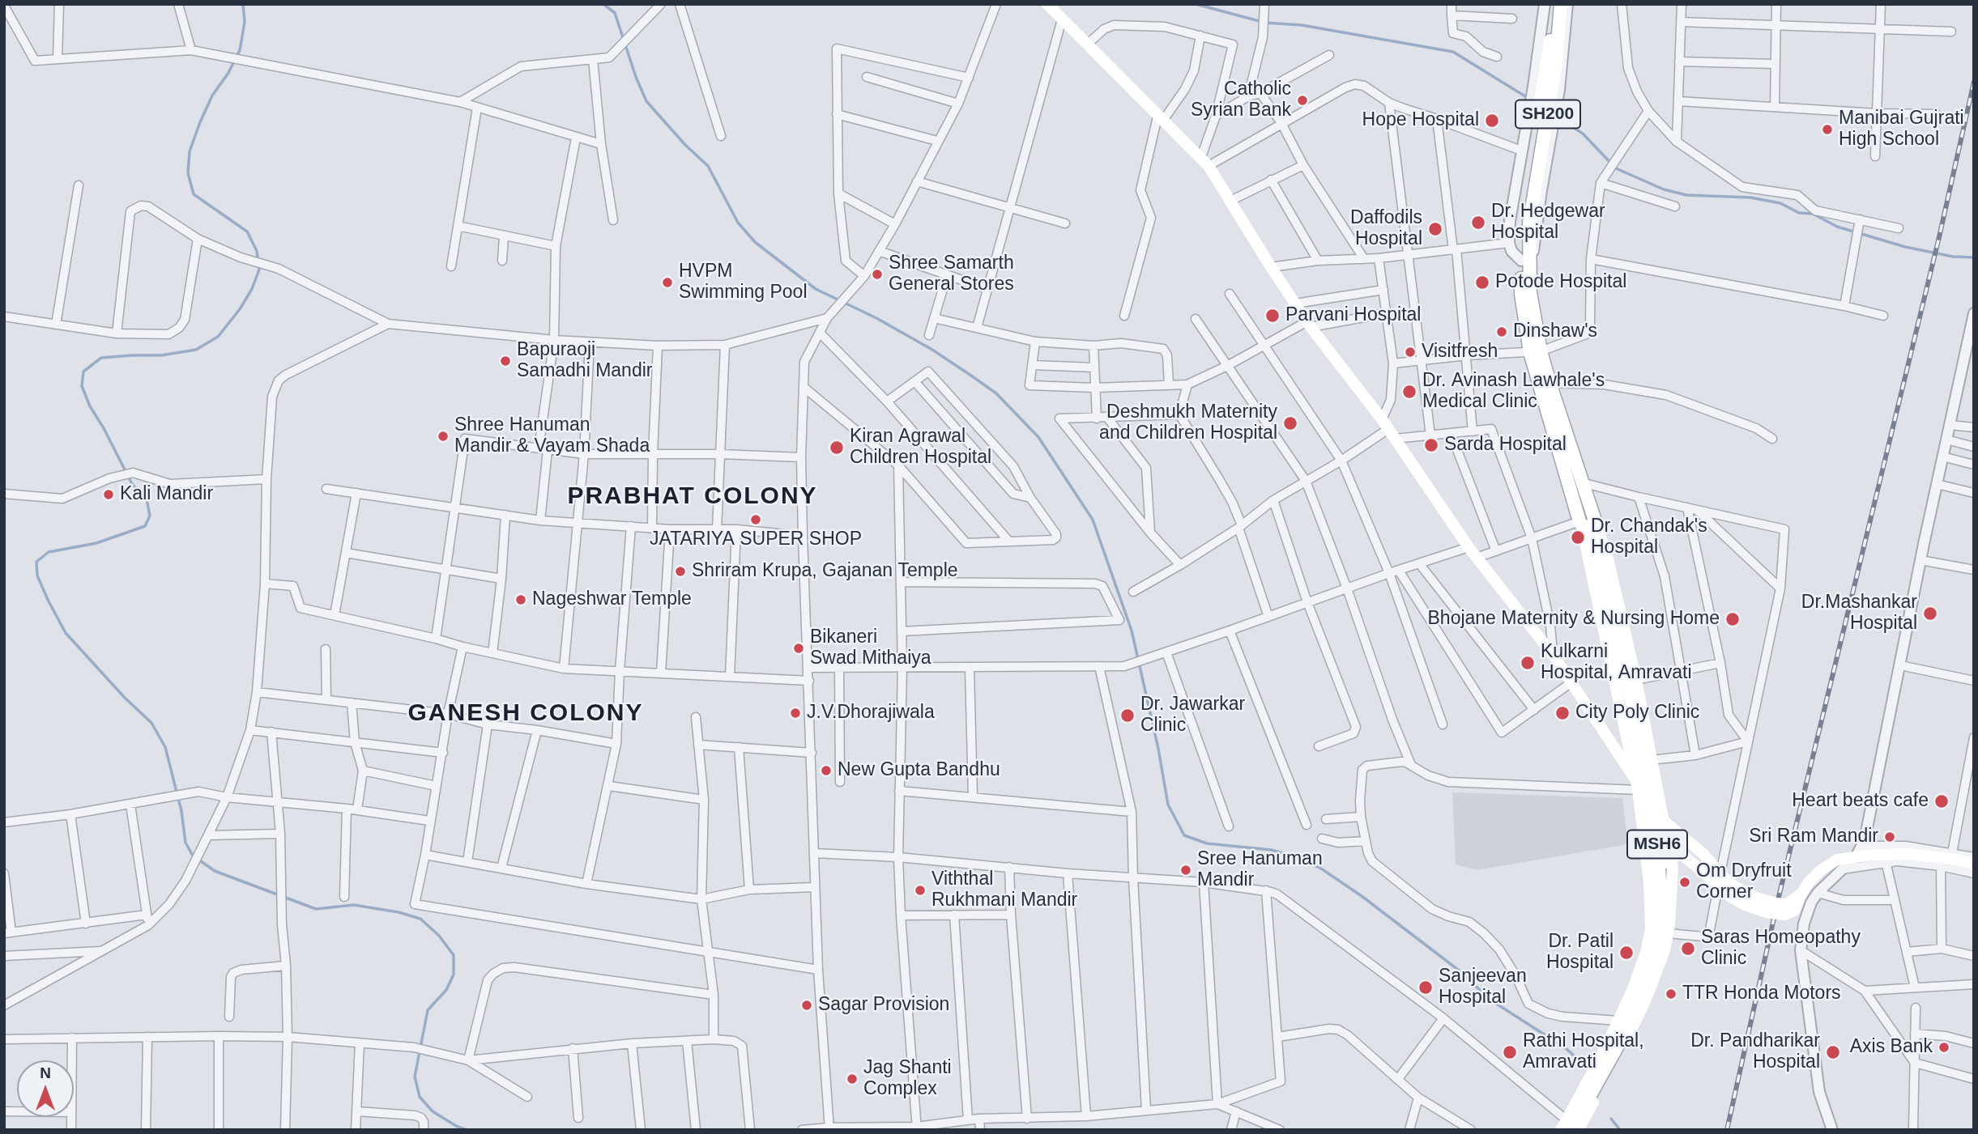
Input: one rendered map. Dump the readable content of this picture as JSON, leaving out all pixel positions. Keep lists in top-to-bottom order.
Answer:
{
  "streets": {
    "main road": ["SH200", "MSH6"]
  },
  "crossings": [
    ["SH200", "MSH6"]
  ],
  "districts": ["PRABHAT COLONY", "GANESH COLONY"],
  "places": [
    "Catholic Syrian Bank",
    "Hope Hospital",
    "Manibai Gujrati High School",
    "Dr. Hedgewar Hospital",
    "Daffodils Hospital",
    "Shree Samarth General Stores",
    "HVPM Swimming Pool",
    "Potode Hospital",
    "Parvani Hospital",
    "Dinshaw's",
    "Visitfresh",
    "Bapuraoji Samadhi Mandir",
    "Dr. Avinash Lawhale's Medical Clinic",
    "Deshmukh Maternity and Children Hospital",
    "Shree Hanuman Mandir & Vayam Shada",
    "Sarda Hospital",
    "Kiran Agrawal Children Hospital",
    "Kali Mandir",
    "JATARIYA SUPER SHOP",
    "Dr. Chandak's Hospital",
    "Shriram Krupa, Gajanan Temple",
    "Nageshwar Temple",
    "Dr.Mashankar Hospital",
    "Bhojane Maternity & Nursing Home",
    "Bikaneri Swad Mithaiya",
    "Kulkarni Hospital, Amravati",
    "J.V.Dhorajiwala",
    "City Poly Clinic",
    "Dr. Jawarkar Clinic",
    "New Gupta Bandhu",
    "Heart beats cafe",
    "Sri Ram Mandir",
    "Sree Hanuman Mandir",
    "Om Dryfruit Corner",
    "Viththal Rukhmani Mandir",
    "Saras Homeopathy Clinic",
    "Dr. Patil Hospital",
    "Sanjeevan Hospital",
    "TTR Honda Motors",
    "Sagar Provision",
    "Axis Bank",
    "Rathi Hospital, Amravati",
    "Dr. Pandharikar Hospital",
    "Jag Shanti Complex"
  ],
  "north": "top"
}
